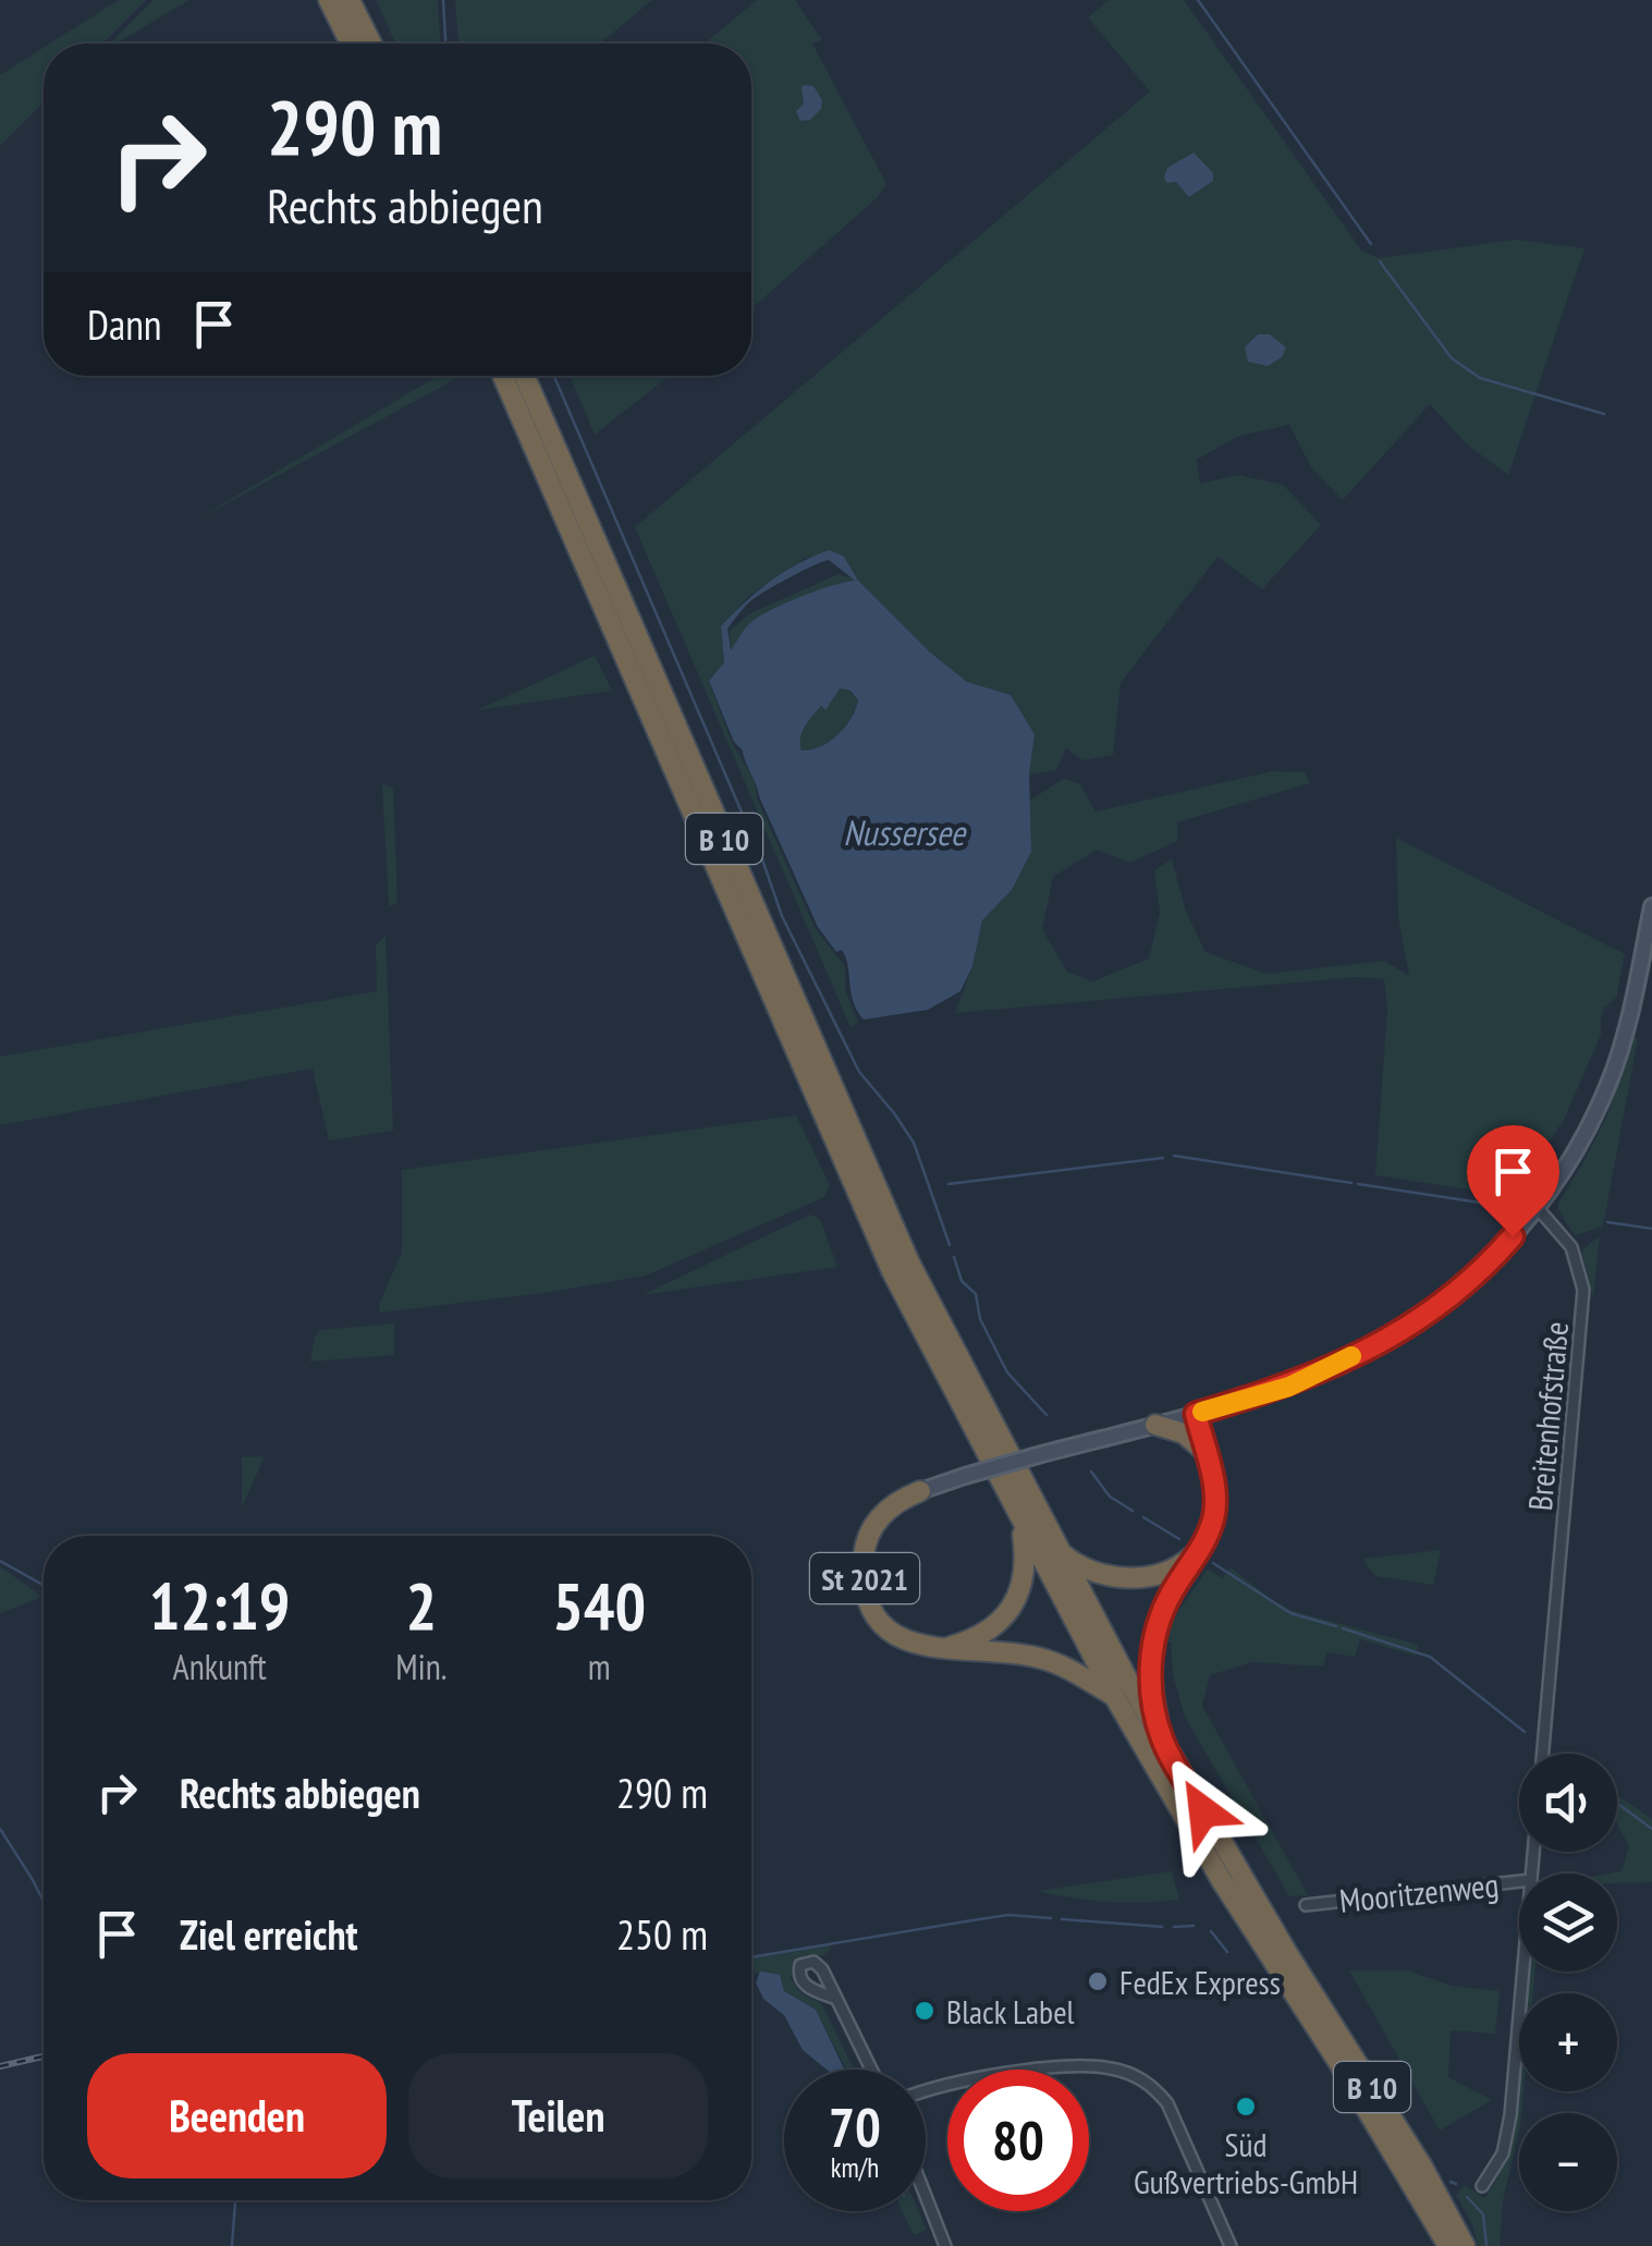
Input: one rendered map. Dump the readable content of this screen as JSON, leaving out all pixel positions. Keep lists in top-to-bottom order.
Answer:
{
  "streets": {
    "highway": ["B 10", "St 2021"],
    "street": ["Breitenhofstraße", "Mooritzenweg"]
  },
  "crossings": [
    ["Breitenhofstraße", "St 2021"]
  ],
  "water": ["Nussersee"],
  "places": ["FedEx Express", "Black Label", "Süd Gußvertriebs-GmbH"],
  "page": {
    "turn": ["290 m", "Rechts abbiegen"],
    "then": "Dann",
    "eta": [
      "12:19",
      "Ankunft",
      "2",
      "Min.",
      "540",
      "m"
    ],
    "list": [
      {
        "name": "Rechts abbiegen",
        "value": "290 m"
      },
      {
        "name": "Ziel erreicht",
        "value": "250 m"
      }
    ],
    "map_buttons": ["+", "−"],
    "buttons": ["Beenden", "Teilen"],
    "speed": "70 km/h",
    "limit": "80"
  }
}
